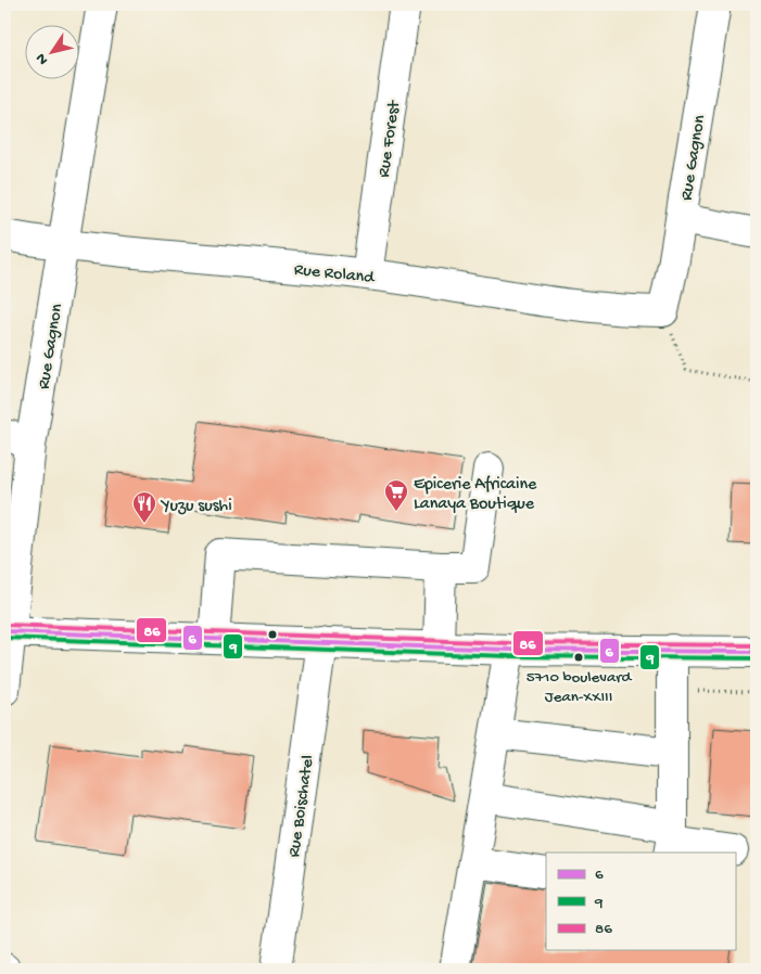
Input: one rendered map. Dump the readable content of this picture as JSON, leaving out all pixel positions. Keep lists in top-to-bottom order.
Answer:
{
  "streets": {
    "street": [
      "Rue Forest",
      "Rue Gagnon",
      "Rue Roland",
      "Rue Boischatel"
    ]
  },
  "crossings": [
    ["Rue Forest", "Rue Roland"],
    ["Rue Gagnon", "Rue Roland"]
  ],
  "places": {
    "supermarket": ["Epicerie Africaine Lanaya Boutique"],
    "restaurant": ["Yuzu sushi"],
    "other": ["5710 boulevard Jean-XXIII"]
  },
  "lines": ["transit line 86", "transit line 6", "transit line 9"],
  "legend": ["6", "9", "86"],
  "north": "bottom left"
}
